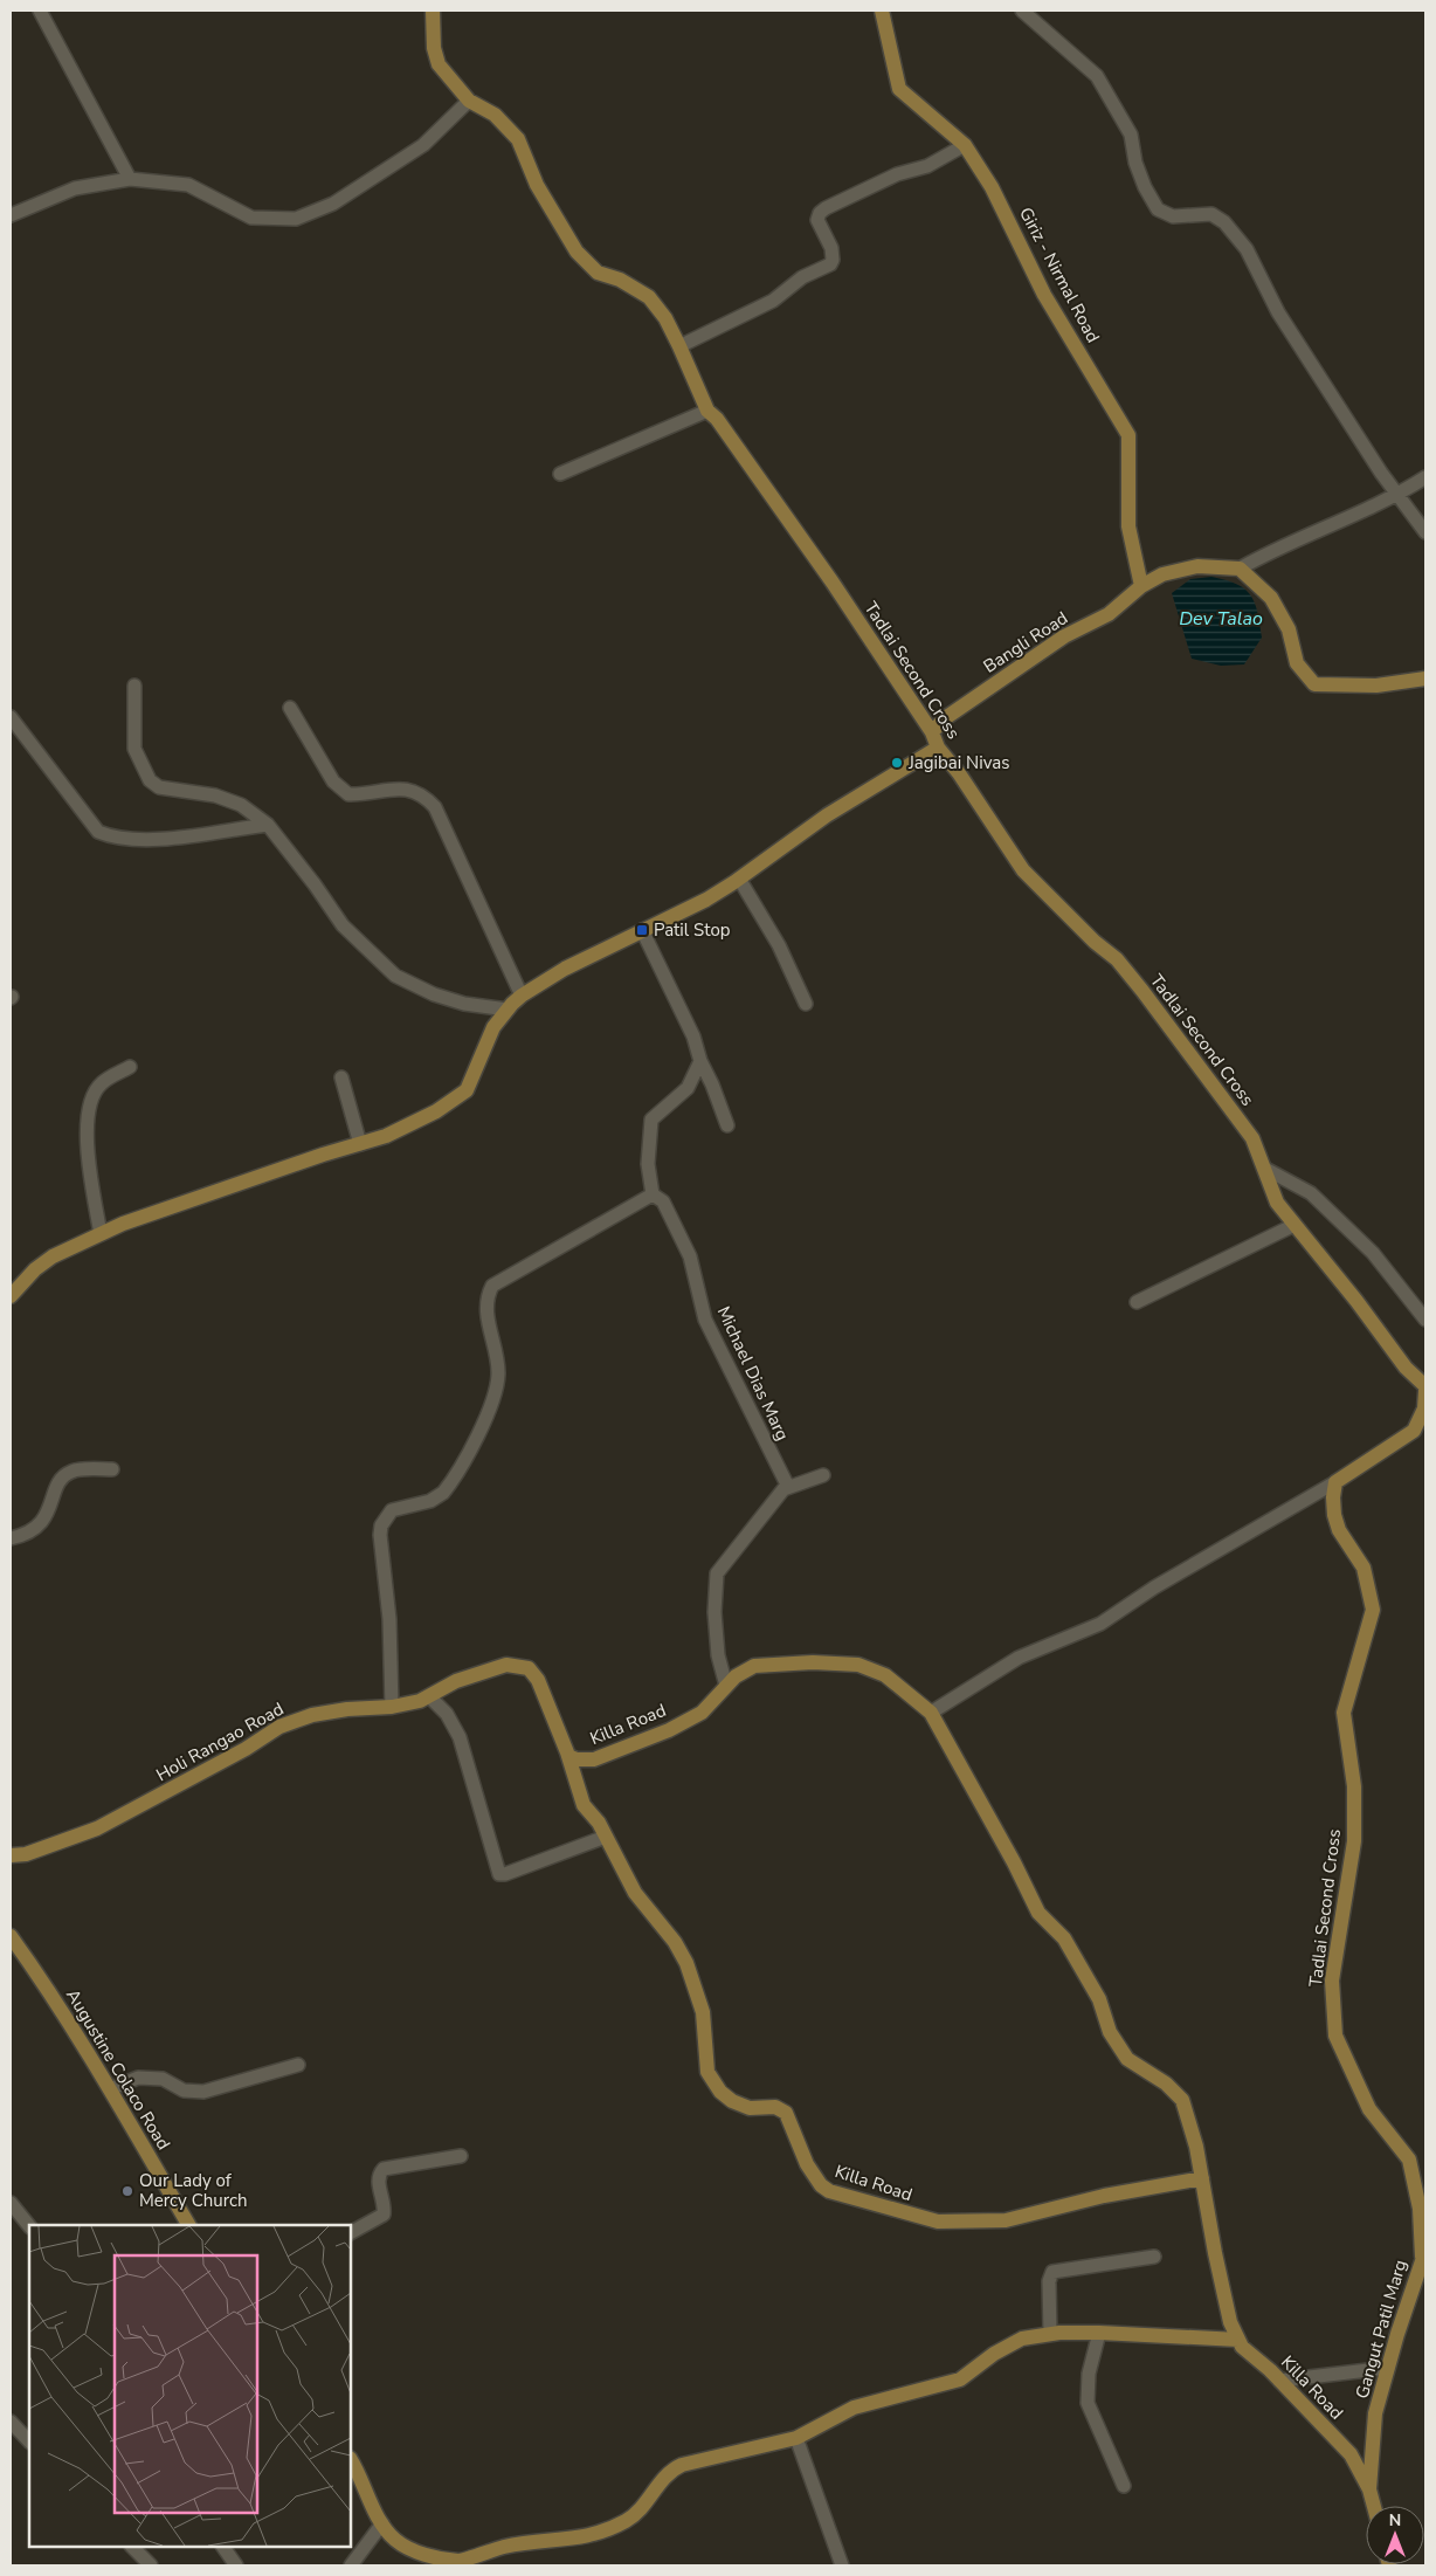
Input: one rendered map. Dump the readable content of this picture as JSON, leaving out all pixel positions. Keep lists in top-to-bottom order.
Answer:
{
  "streets": {
    "street": [
      "Giriz - Nirmal Road",
      "Bangli Road",
      "Tadlai Second Cross",
      "Michael Dias Marg",
      "Killa Road",
      "Holi Rangao Road",
      "Augustine Colaco Road",
      "Gangut Patil Marg"
    ]
  },
  "crossings": [
    ["Giriz - Nirmal Road", "Bangli Road"],
    ["Bangli Road", "Tadlai Second Cross"],
    ["Tadlai Second Cross", "Gangut Patil Marg"],
    ["Killa Road", "Holi Rangao Road"],
    ["Killa Road", "Gangut Patil Marg"]
  ],
  "water": ["Dev Talao"],
  "places": {
    "other": ["Jagibai Nivas", "Our Lady of Mercy Church"],
    "transit": ["Patil Stop"]
  },
  "north": "top"
}
